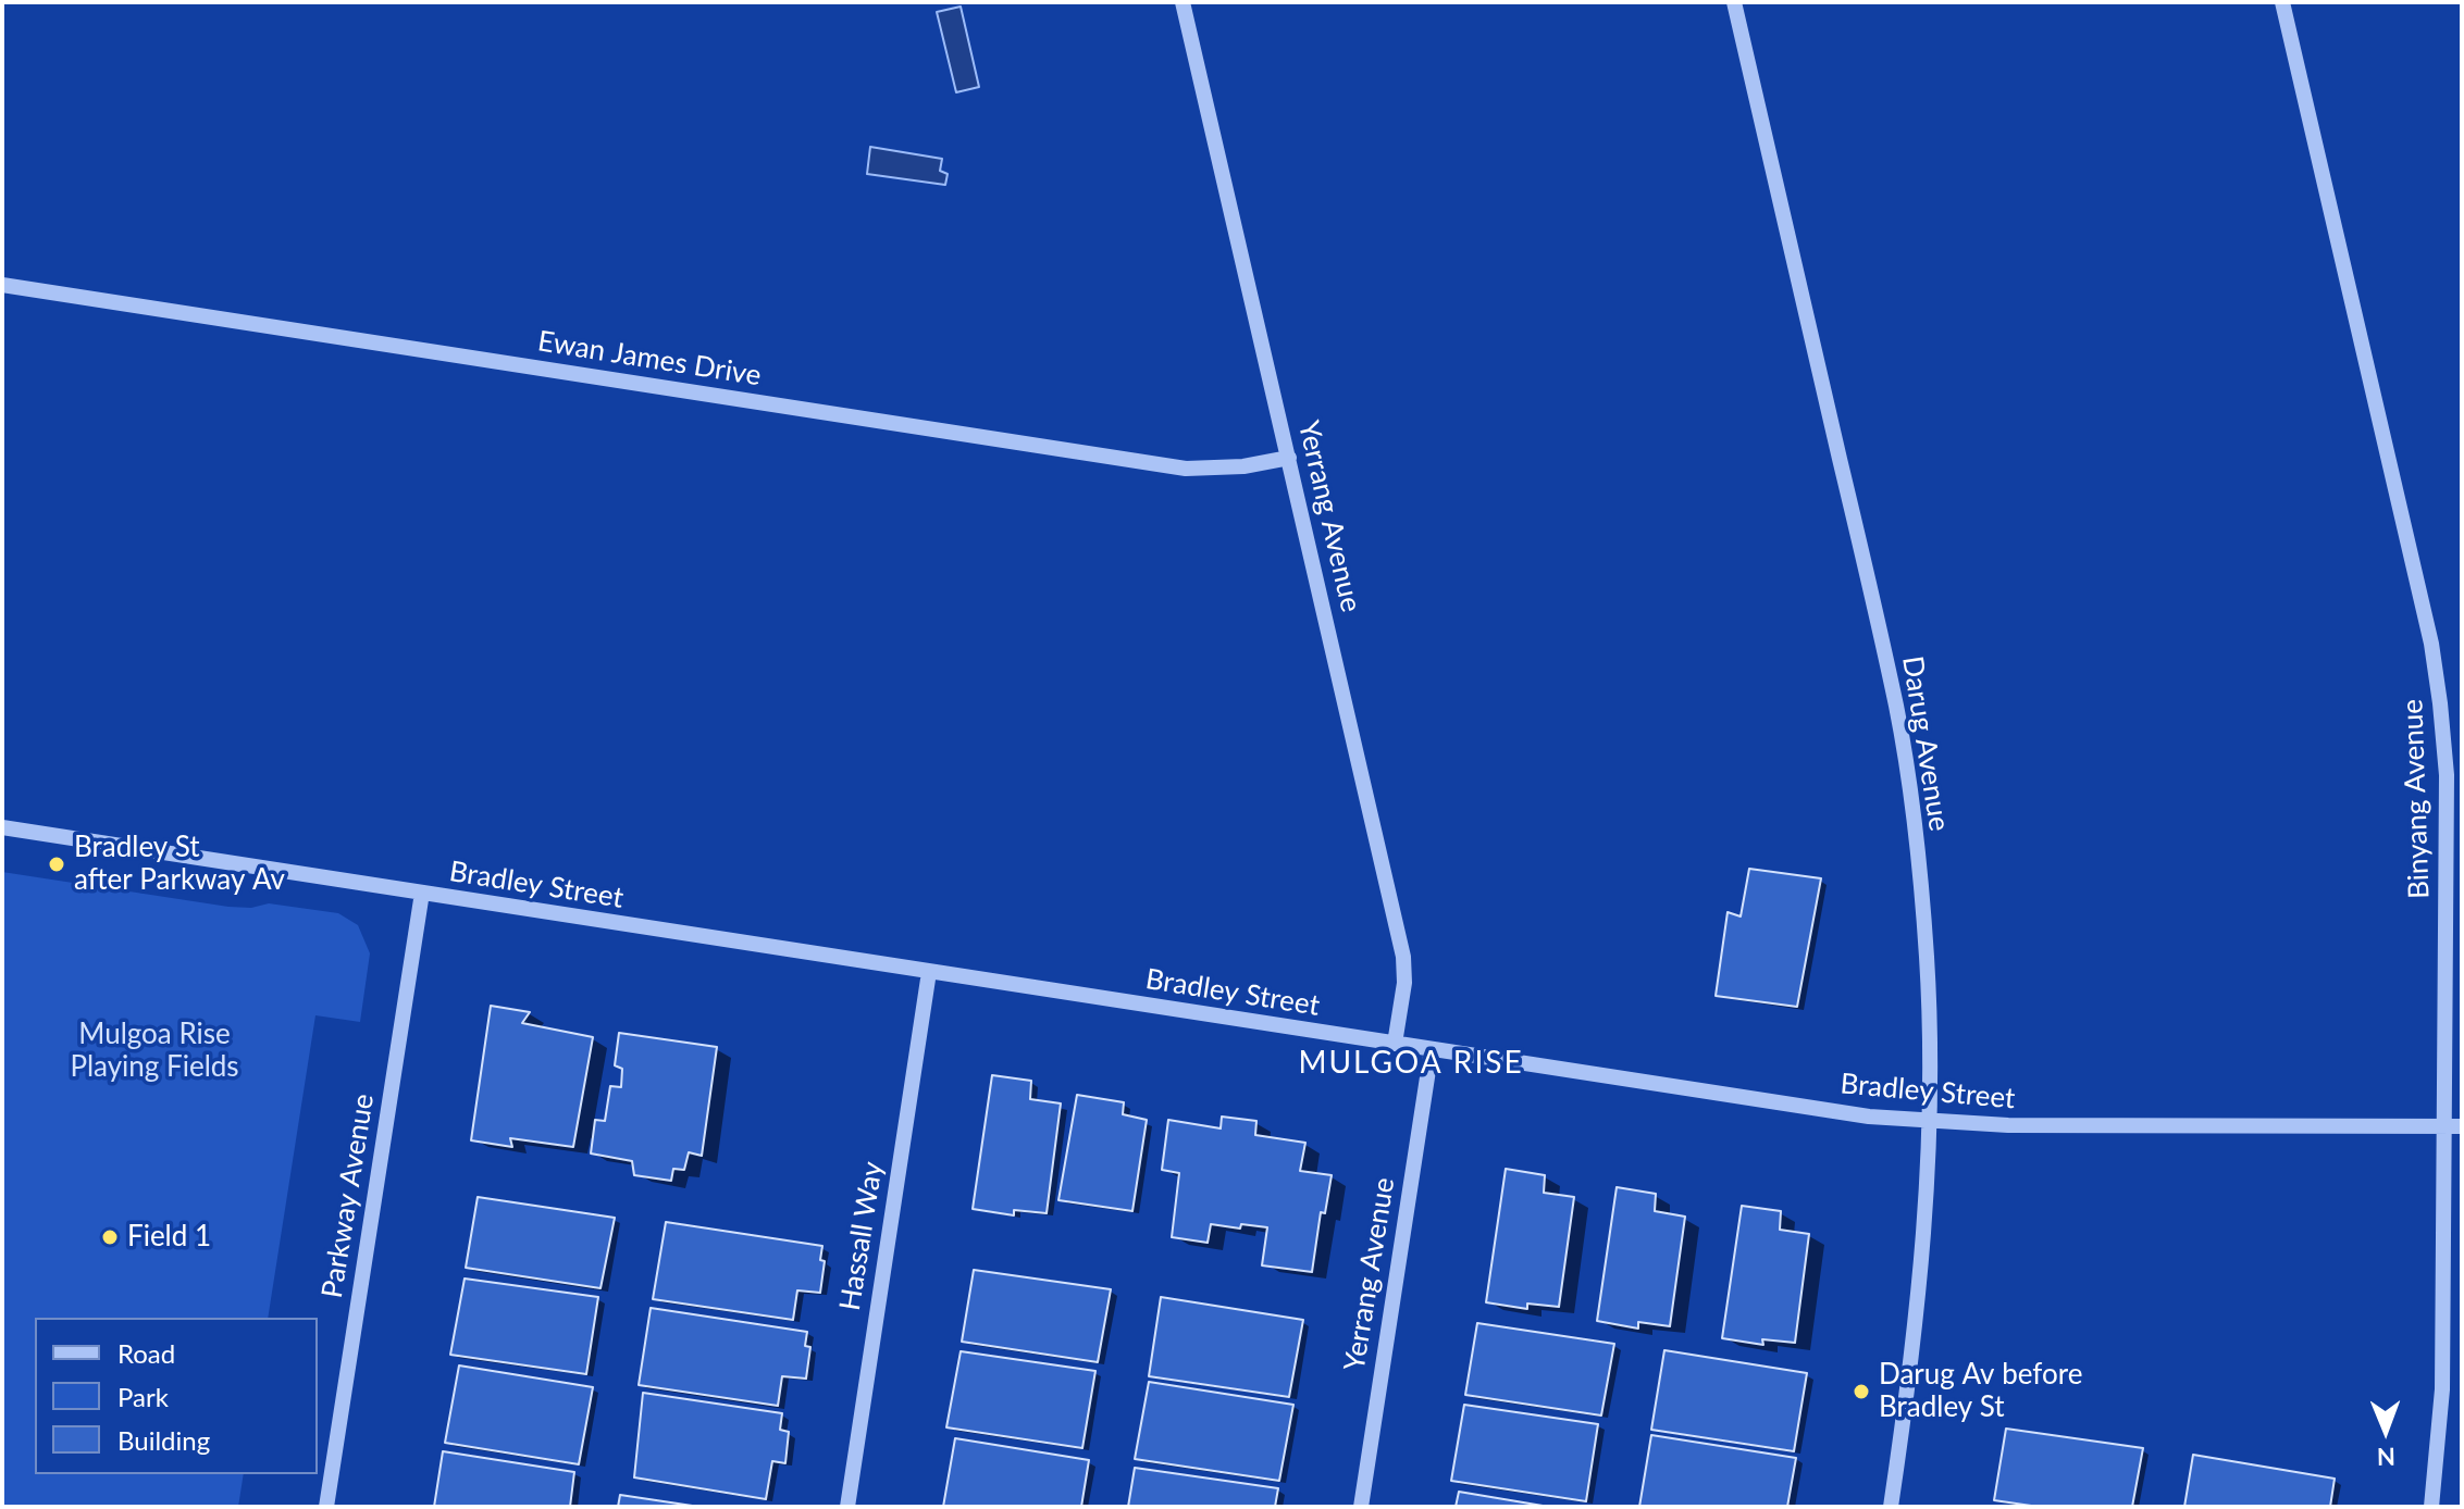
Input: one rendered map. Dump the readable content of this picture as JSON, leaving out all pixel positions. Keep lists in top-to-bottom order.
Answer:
{
  "streets": {
    "street": [
      "Ewan James Drive",
      "Yerrang Avenue",
      "Darug Avenue",
      "Binyang Avenue",
      "Bradley Street",
      "Parkway Avenue",
      "Hassall Way"
    ]
  },
  "crossings": [
    ["Ewan James Drive", "Yerrang Avenue"],
    ["Yerrang Avenue", "Bradley Street"],
    ["Darug Avenue", "Bradley Street"],
    ["Binyang Avenue", "Bradley Street"],
    ["Bradley Street", "Parkway Avenue"],
    ["Bradley Street", "Hassall Way"]
  ],
  "districts": ["MULGOA RISE"],
  "parks": ["Mulgoa Rise Playing Fields"],
  "places": ["Bradley St after Parkway Av", "Field 1", "Darug Av before Bradley St"],
  "legend": ["Road", "Park", "Building"],
  "north": "bottom"
}
